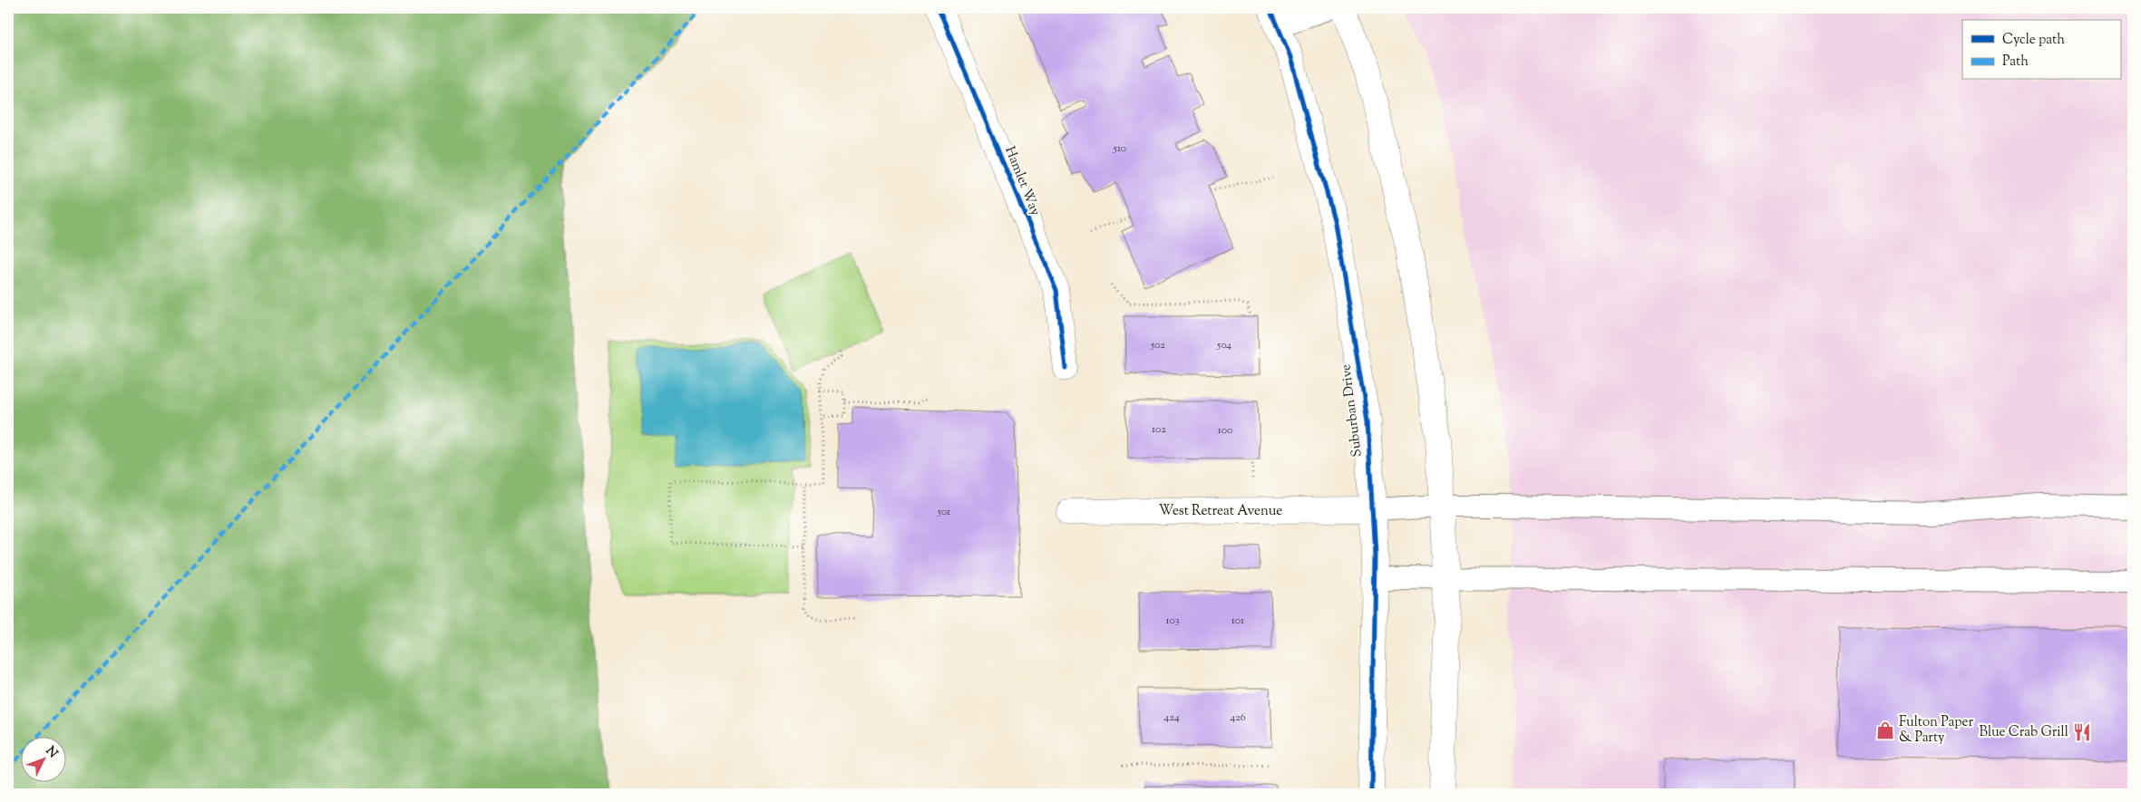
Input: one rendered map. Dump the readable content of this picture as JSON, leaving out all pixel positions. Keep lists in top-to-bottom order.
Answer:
{
  "streets": {
    "street": ["Hamlet Way", "Suburban Drive", "West Retreat Avenue"]
  },
  "crossings": [
    ["Suburban Drive", "West Retreat Avenue"]
  ],
  "places": {
    "shop": ["Fulton Paper & Party"],
    "restaurant": ["Blue Crab Grill"]
  },
  "house_numbers": [
    "510",
    "502",
    "504",
    "102",
    "100",
    "501",
    "103",
    "101",
    "424",
    "426"
  ],
  "legend": ["Cycle path", "Path"],
  "north": "top right"
}
